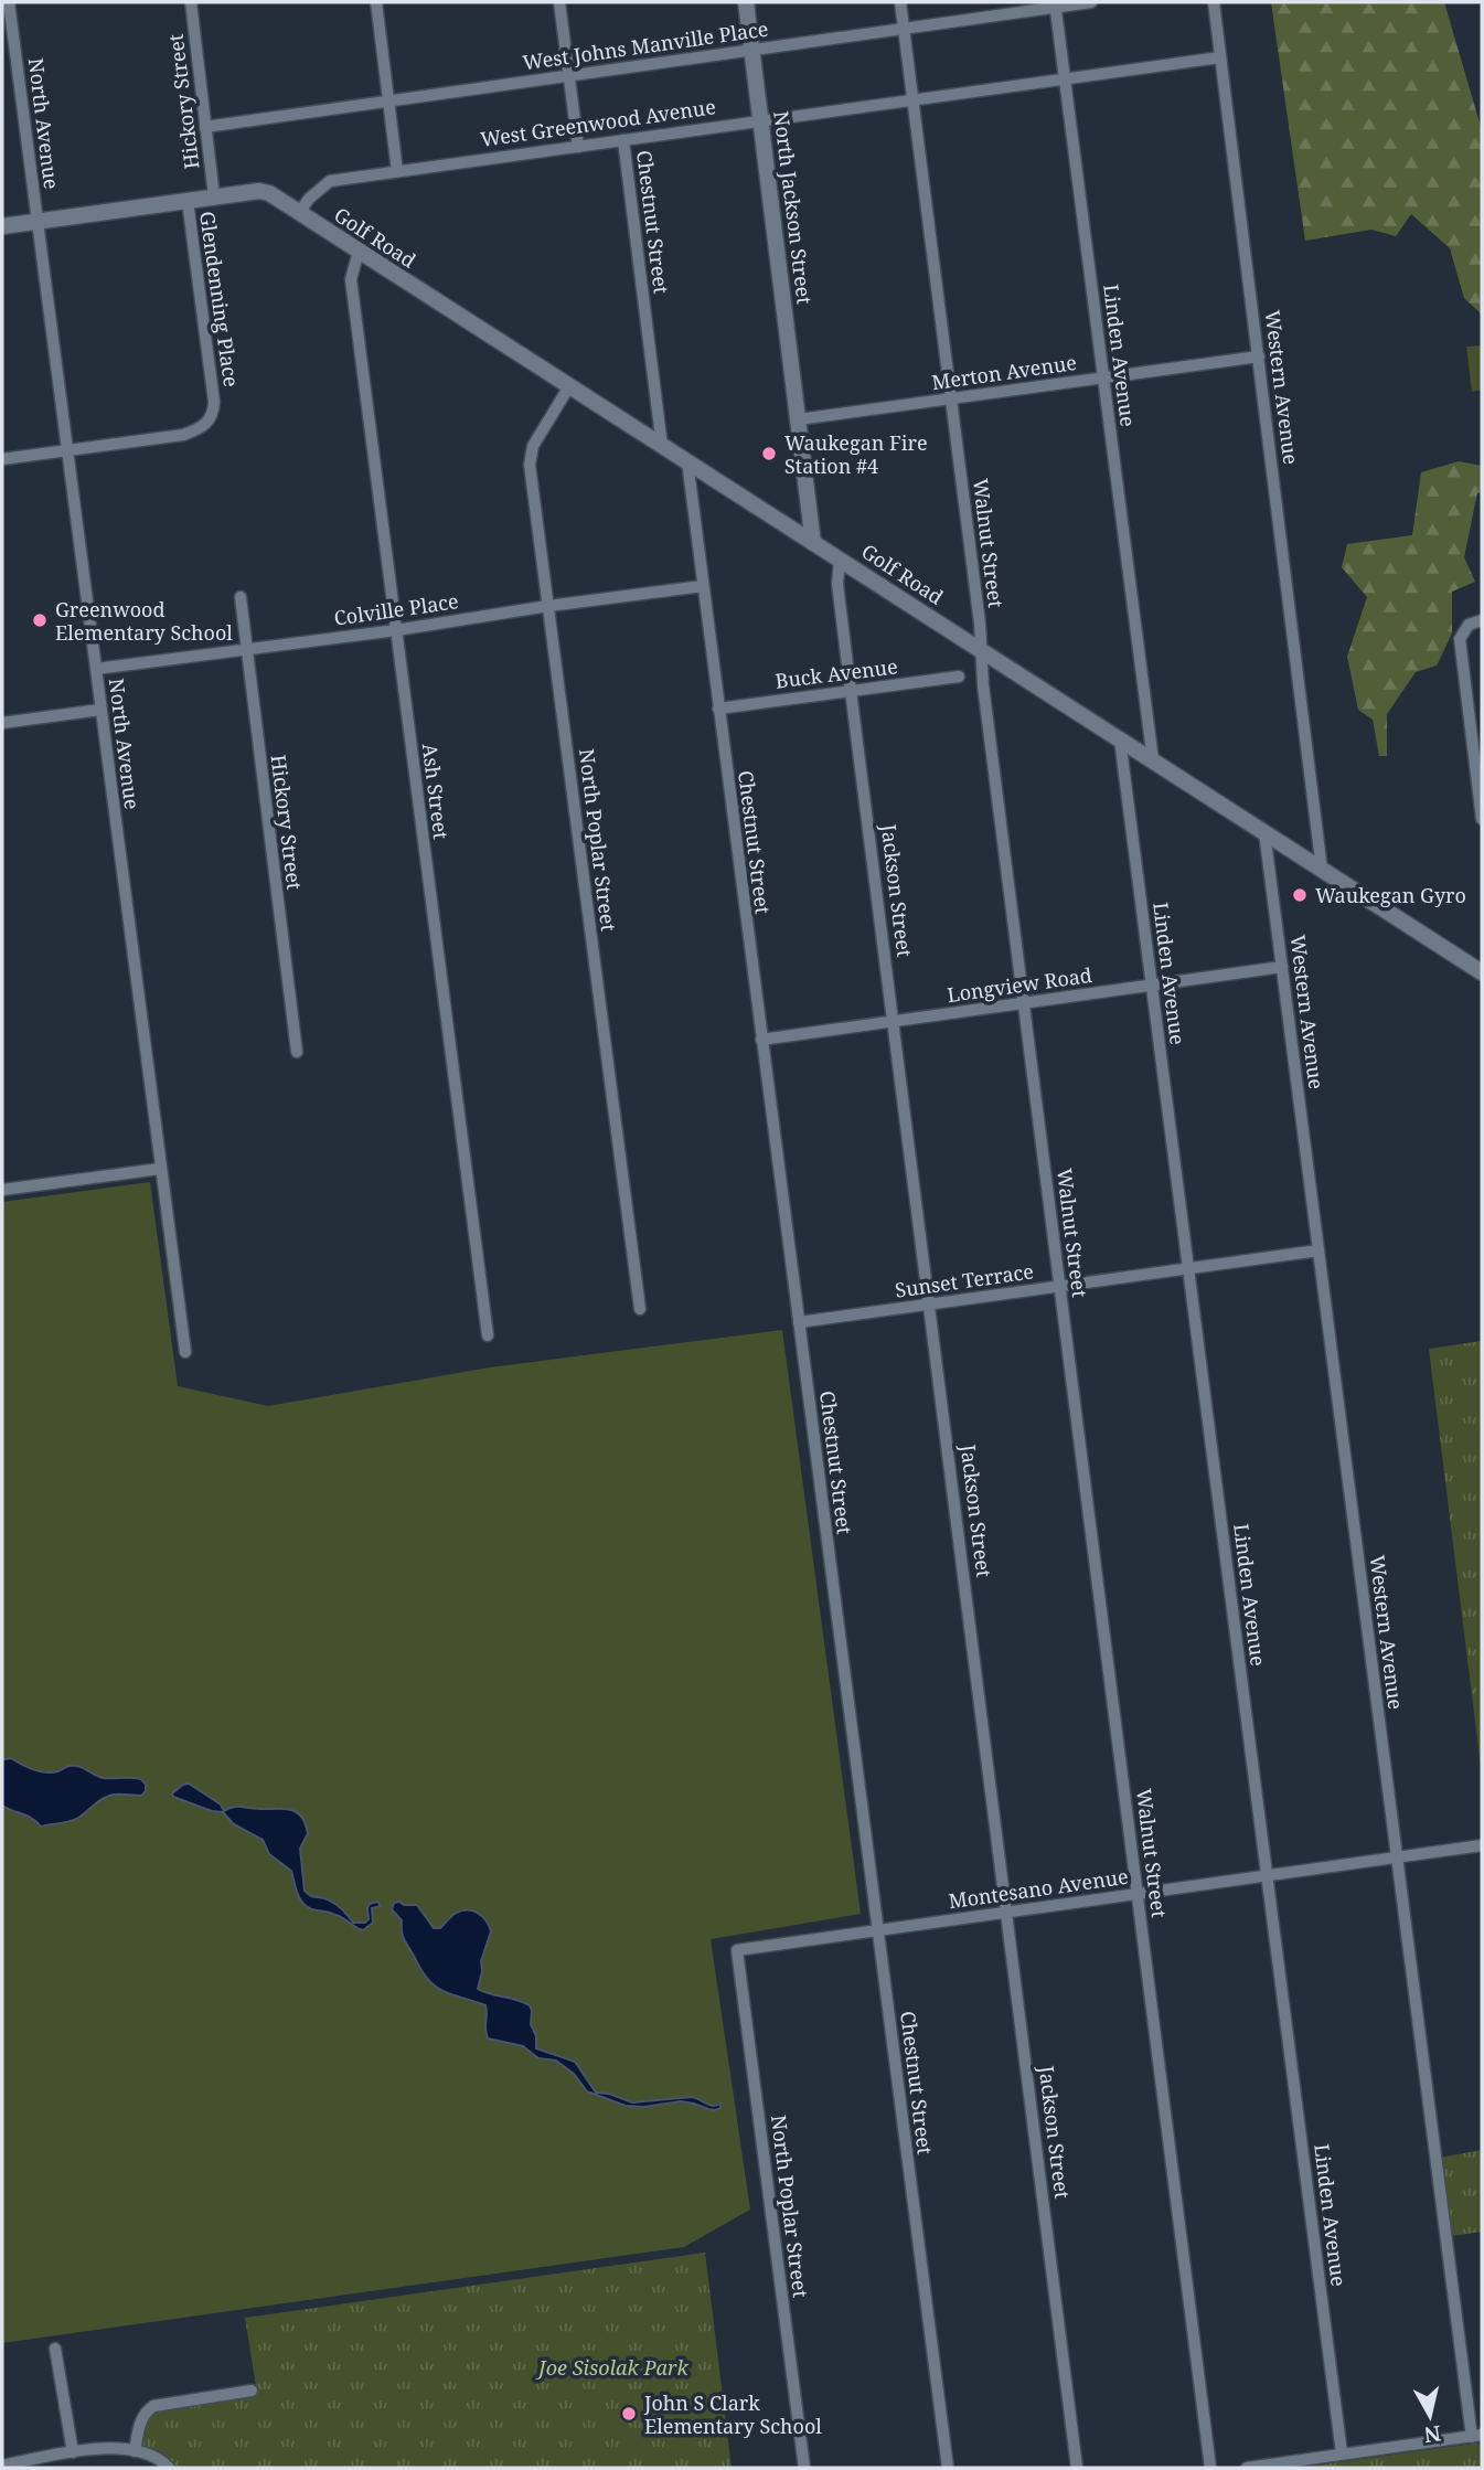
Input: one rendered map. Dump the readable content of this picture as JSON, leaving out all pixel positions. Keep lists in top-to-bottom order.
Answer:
{
  "streets": {
    "street": [
      "West Johns Manville Place",
      "Hickory Street",
      "West Greenwood Avenue",
      "North Avenue",
      "North Jackson Street",
      "Chestnut Street",
      "Golf Road",
      "Glendenning Place",
      "Linden Avenue",
      "Merton Avenue",
      "Western Avenue",
      "Walnut Street",
      "Colville Place",
      "Buck Avenue",
      "Ash Street",
      "North Poplar Street",
      "Jackson Street",
      "Longview Road",
      "Sunset Terrace",
      "Montesano Avenue"
    ]
  },
  "crossings": [
    ["West Johns Manville Place", "Hickory Street"],
    ["West Johns Manville Place", "North Jackson Street"],
    ["West Johns Manville Place", "Linden Avenue"],
    ["West Johns Manville Place", "Walnut Street"],
    ["Hickory Street", "Colville Place"],
    ["West Greenwood Avenue", "North Jackson Street"],
    ["West Greenwood Avenue", "Chestnut Street"],
    ["West Greenwood Avenue", "Golf Road"],
    ["West Greenwood Avenue", "Linden Avenue"],
    ["West Greenwood Avenue", "Western Avenue"],
    ["West Greenwood Avenue", "Walnut Street"],
    ["North Avenue", "Glendenning Place"],
    ["North Avenue", "Colville Place"],
    ["North Jackson Street", "Merton Avenue"],
    ["Chestnut Street", "Golf Road"],
    ["Chestnut Street", "Colville Place"],
    ["Chestnut Street", "Buck Avenue"],
    ["Chestnut Street", "Longview Road"],
    ["Chestnut Street", "Sunset Terrace"],
    ["Chestnut Street", "Montesano Avenue"],
    ["Golf Road", "Linden Avenue"],
    ["Golf Road", "Western Avenue"],
    ["Golf Road", "Walnut Street"],
    ["Golf Road", "Ash Street"],
    ["Golf Road", "North Poplar Street"],
    ["Golf Road", "Jackson Street"],
    ["Linden Avenue", "Merton Avenue"],
    ["Linden Avenue", "Longview Road"],
    ["Linden Avenue", "Sunset Terrace"],
    ["Linden Avenue", "Montesano Avenue"],
    ["Merton Avenue", "Western Avenue"],
    ["Merton Avenue", "Walnut Street"],
    ["Western Avenue", "Longview Road"],
    ["Western Avenue", "Sunset Terrace"],
    ["Western Avenue", "Montesano Avenue"],
    ["Walnut Street", "Longview Road"],
    ["Walnut Street", "Sunset Terrace"],
    ["Walnut Street", "Montesano Avenue"],
    ["Colville Place", "Ash Street"],
    ["Colville Place", "North Poplar Street"],
    ["Buck Avenue", "Jackson Street"],
    ["North Poplar Street", "Montesano Avenue"],
    ["Jackson Street", "Longview Road"],
    ["Jackson Street", "Sunset Terrace"],
    ["Jackson Street", "Montesano Avenue"]
  ],
  "parks": ["Joe Sisolak Park"],
  "places": [
    "Waukegan Fire Station #4",
    "Greenwood Elementary School",
    "Waukegan Gyro",
    "John S Clark Elementary School"
  ],
  "north": "bottom"
}
